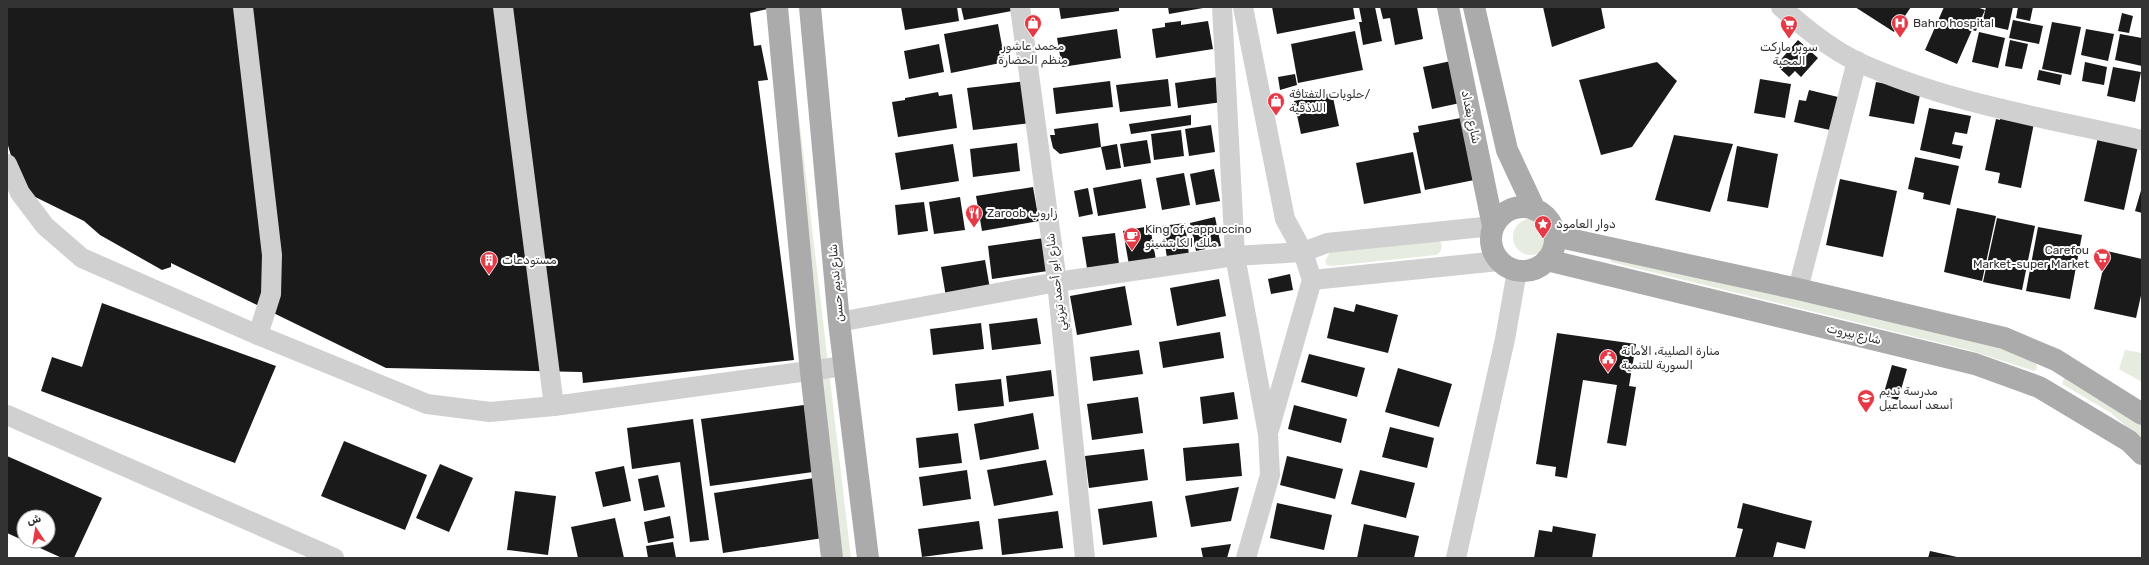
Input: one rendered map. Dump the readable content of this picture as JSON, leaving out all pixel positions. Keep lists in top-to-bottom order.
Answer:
{
  "streets": {
    "main road": ["شارع بغداد", "شارع نديم حسن", "شارع بيروت"],
    "street": ["شارع ابو أحمد تيزيني"]
  },
  "crossings": [
    ["شارع بغداد", "شارع بيروت"]
  ],
  "places": {
    "shop": ["محمد عاشور منظم الحضارة", "حلويات التفتافة/ اللاذقية"],
    "hospital": ["Bahro hospital"],
    "supermarket": ["سوبر ماركت المحبة", "Carefou Market-super Market"],
    "restaurant": ["Zaroob زاروب"],
    "place": ["دوار العامود"],
    "cafe": ["King of cappuccino ملك الكابتشينو"],
    "building": ["مستودعات"],
    "public building": ["منارة الصليبة، الأمانة السورية للتنمية"],
    "school or university": ["مدرسة نديم أسعد اسماعيل"]
  },
  "north": "top"
}
